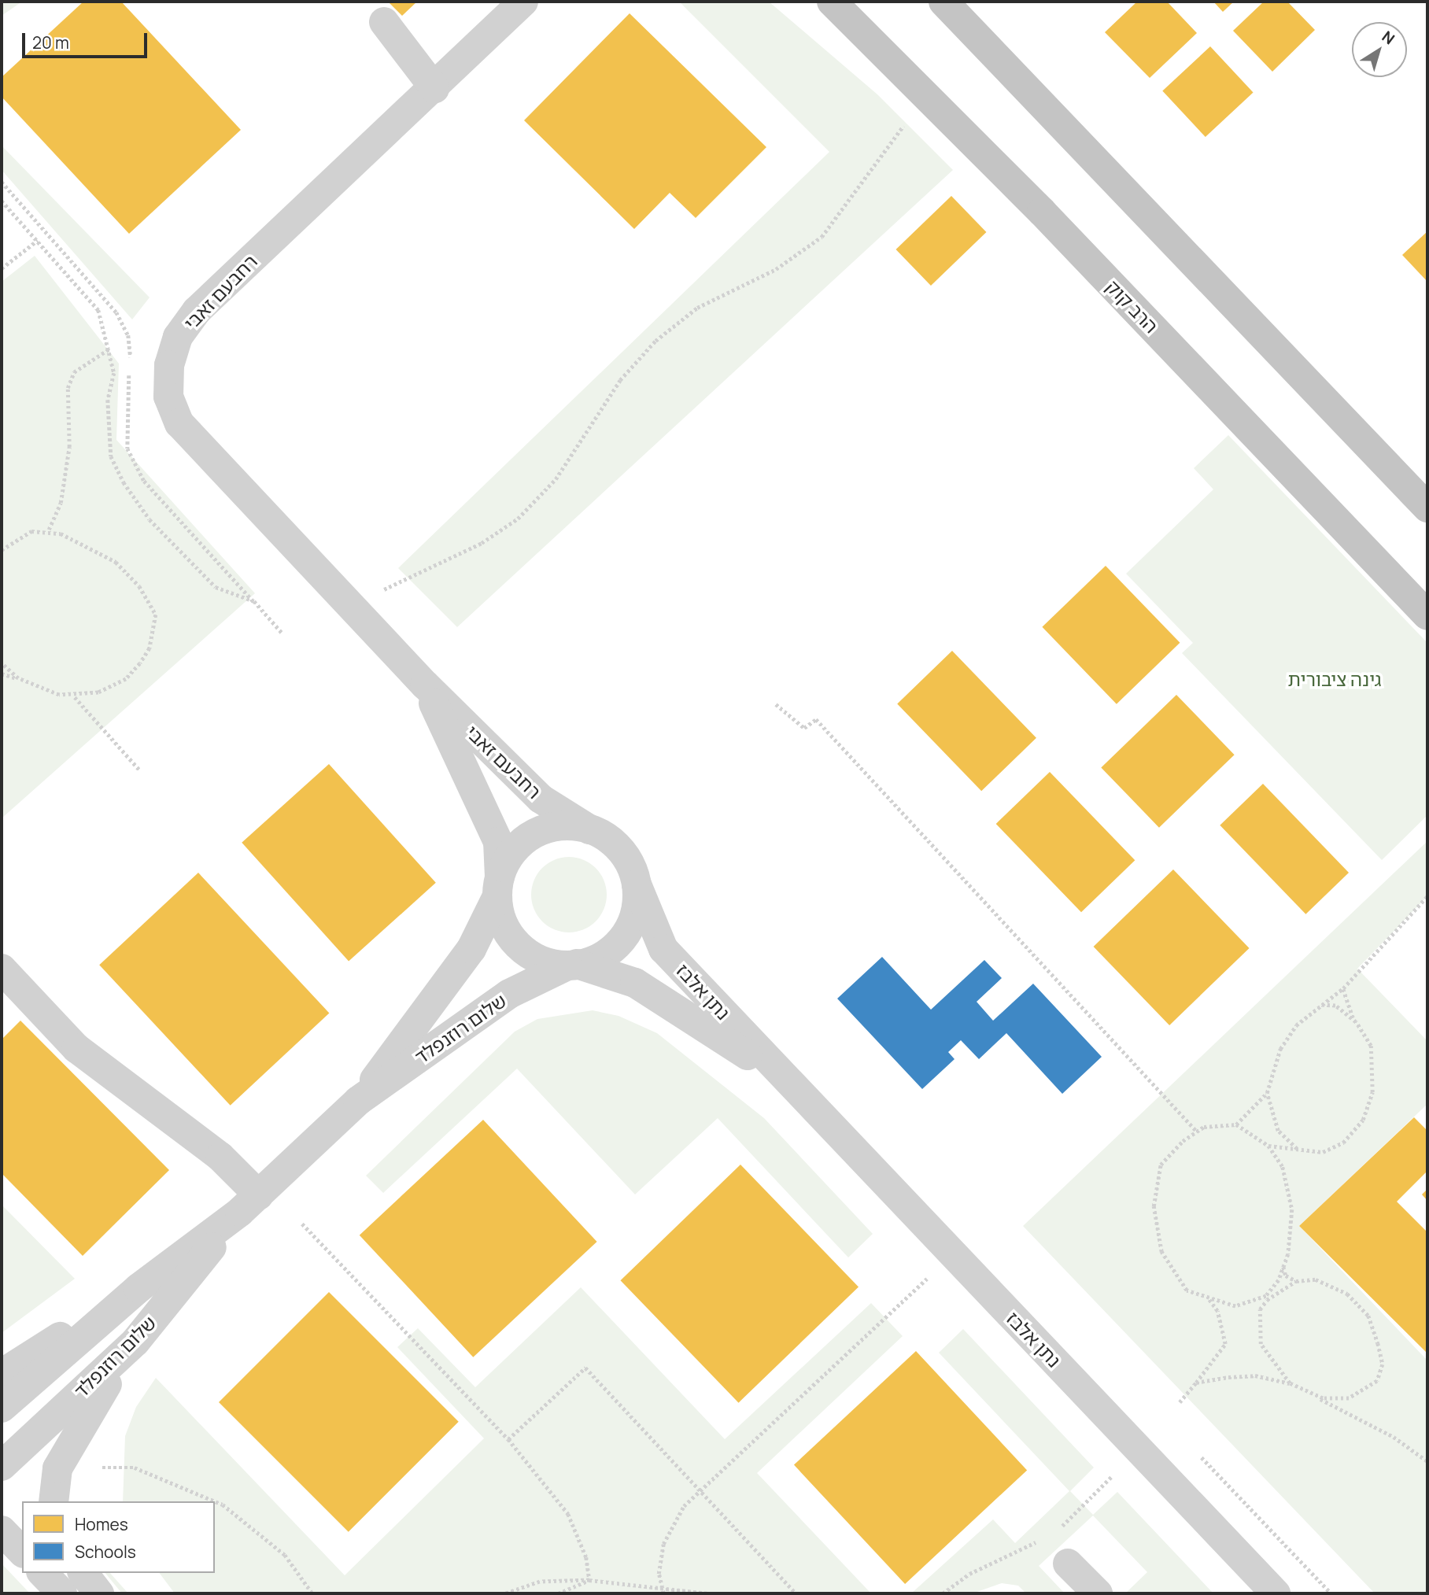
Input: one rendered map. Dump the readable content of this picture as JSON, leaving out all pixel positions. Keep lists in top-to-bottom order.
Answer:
{
  "streets": {
    "main road": ["הרב קוק"],
    "street": ["רחבעם זאבי", "נתן אלבז", "שלום רוזנפלד"]
  },
  "crossings": [
    ["רחבעם זאבי", "נתן אלבז"],
    ["רחבעם זאבי", "שלום רוזנפלד"],
    ["נתן אלבז", "שלום רוזנפלד"]
  ],
  "parks": ["גינה ציבורית"],
  "legend": ["Homes", "Schools"],
  "scale_bar": "20 m",
  "north": "top right"
}
